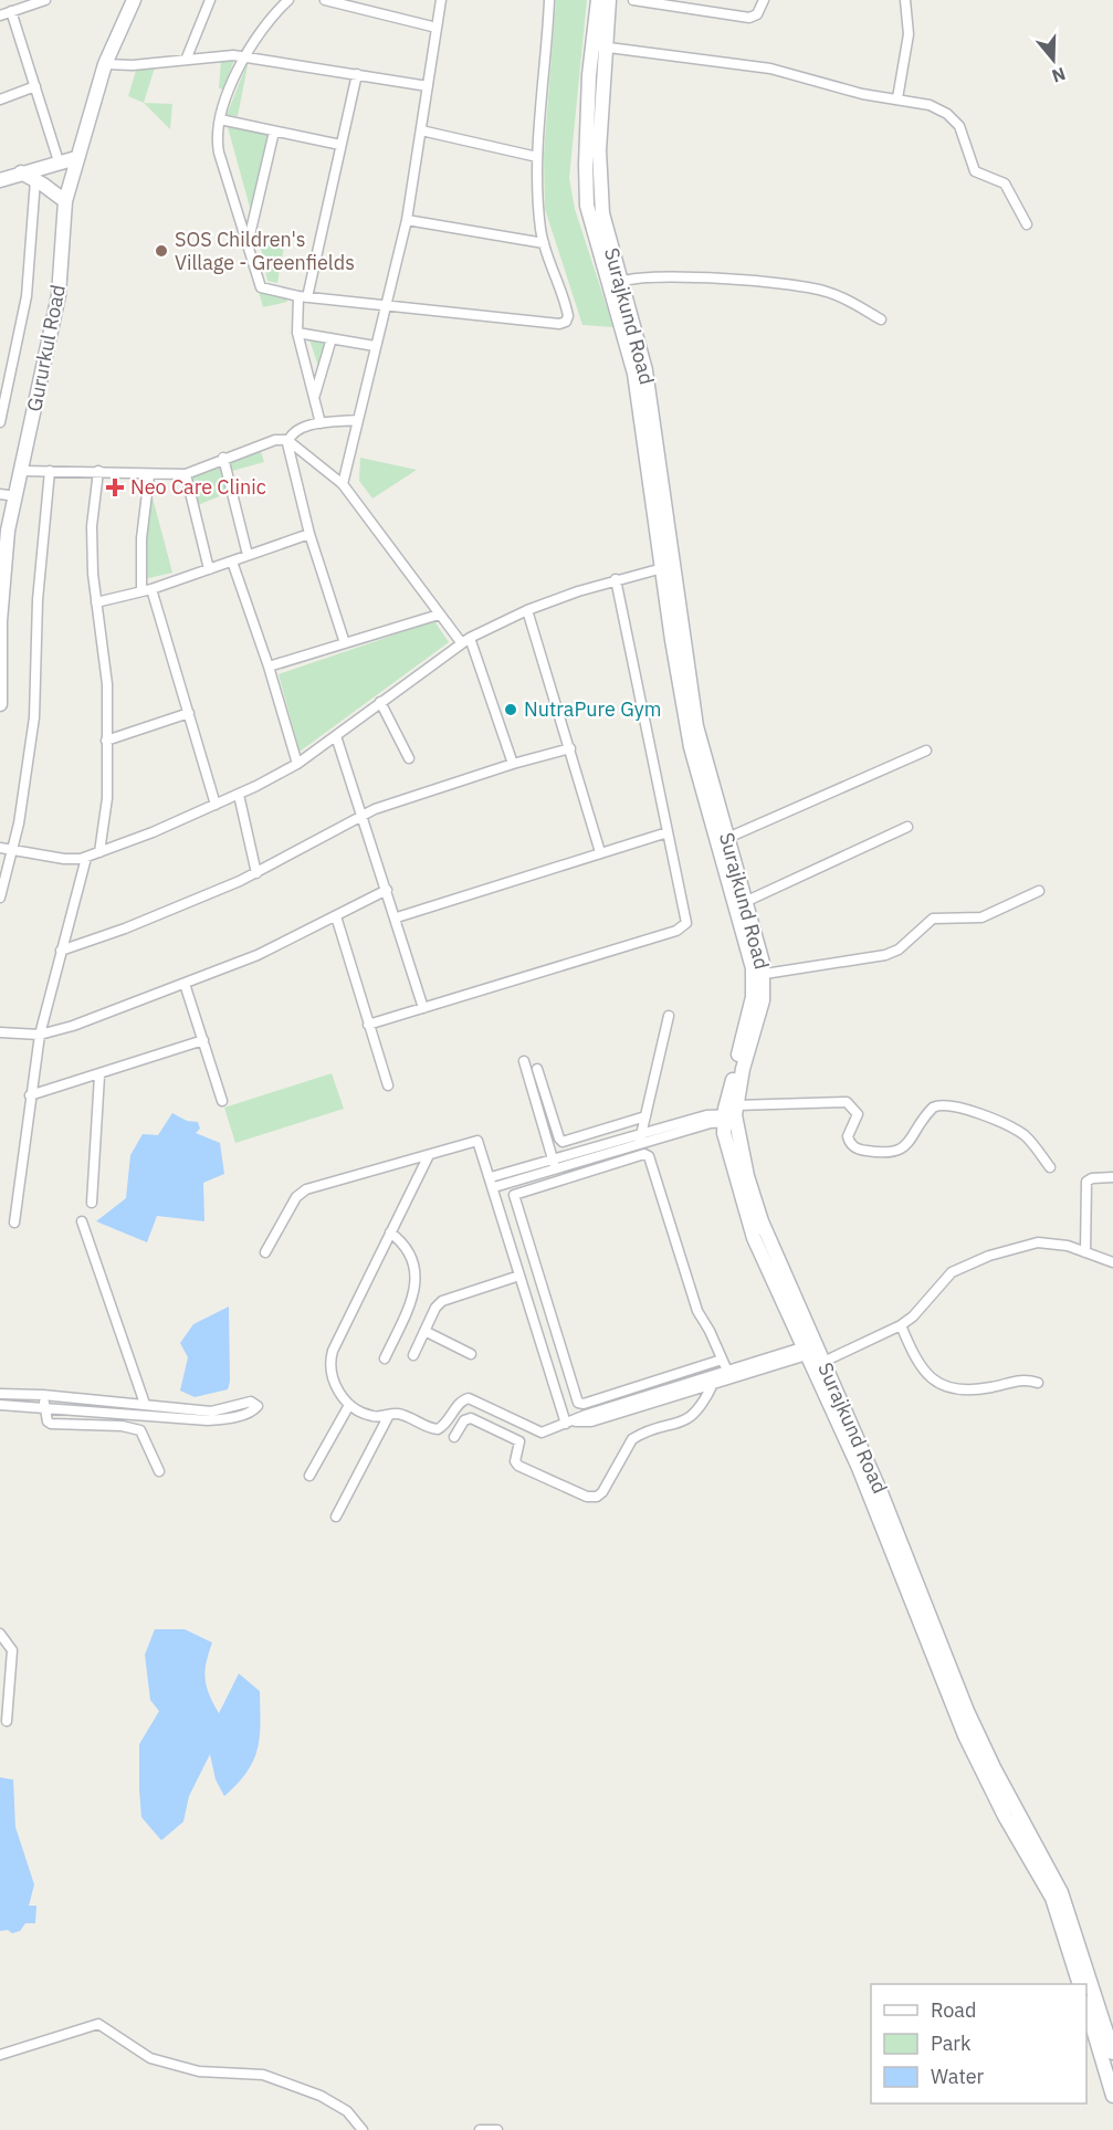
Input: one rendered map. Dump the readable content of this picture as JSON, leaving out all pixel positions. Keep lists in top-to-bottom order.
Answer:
{
  "streets": {
    "main road": ["Surajkund Road", "Gururkul Road"]
  },
  "places": {
    "other": ["SOS Children's Village - Greenfields", "NutraPure Gym"],
    "health": ["Neo Care Clinic"]
  },
  "legend": ["Road", "Park", "Water"],
  "north": "bottom"
}
